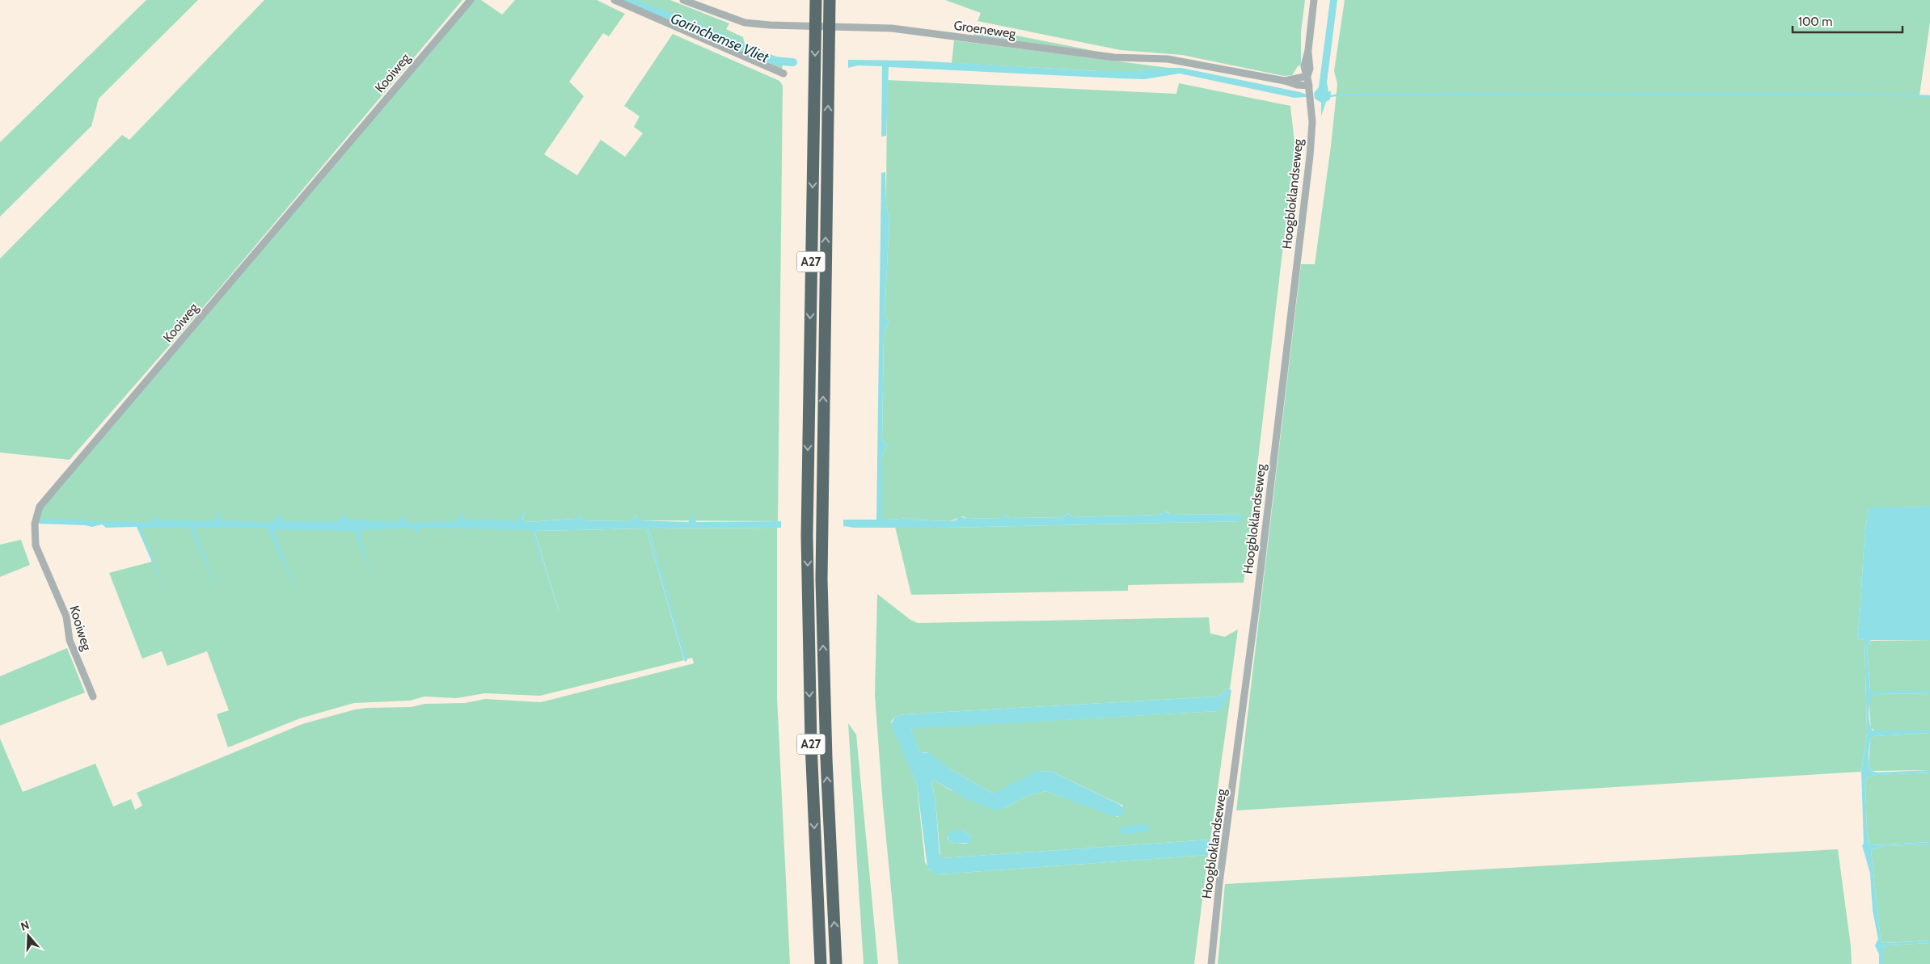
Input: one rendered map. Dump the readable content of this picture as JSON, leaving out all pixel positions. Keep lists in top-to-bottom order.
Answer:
{
  "streets": {
    "highway": ["A27"],
    "street": ["Groeneweg", "Kooiweg", "Hoogbloklandseweg"]
  },
  "crossings": [
    ["Groeneweg", "Hoogbloklandseweg"]
  ],
  "water": ["Gorinchemse Vliet"],
  "scale_bar": "100 m",
  "north": "top"
}
